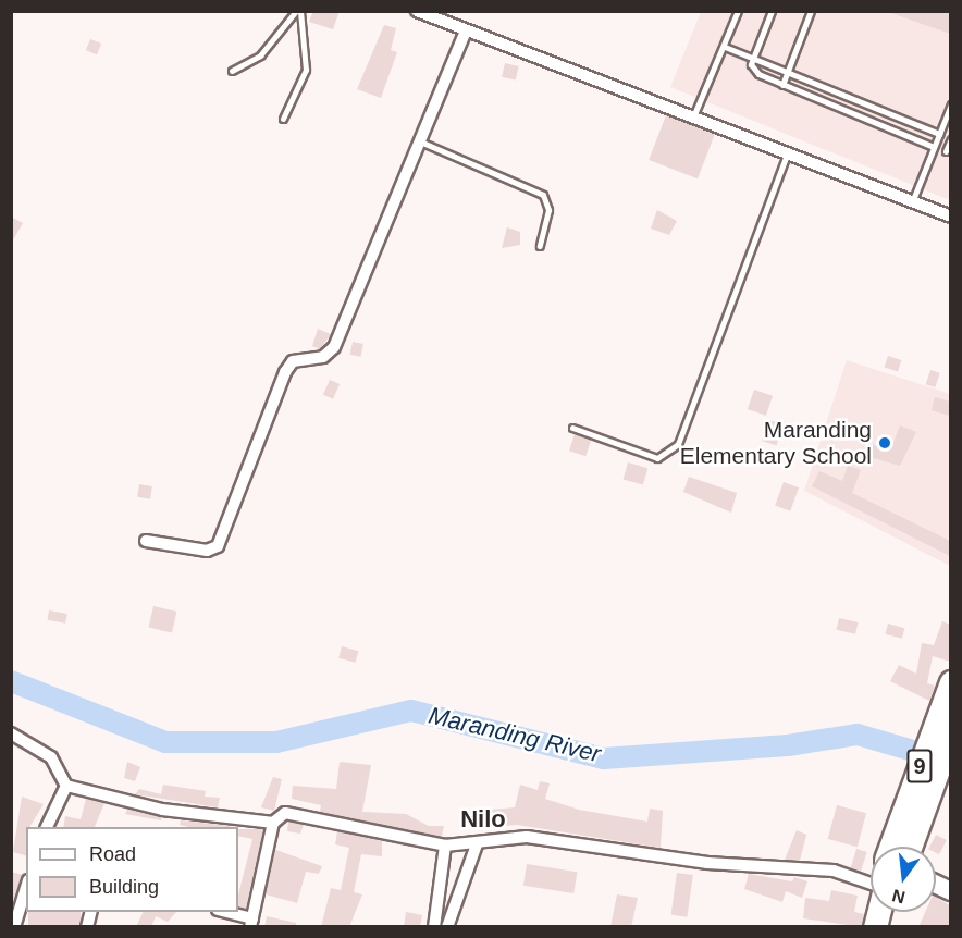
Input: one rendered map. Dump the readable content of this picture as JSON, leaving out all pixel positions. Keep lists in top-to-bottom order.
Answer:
{
  "streets": {
    "highway": ["9"]
  },
  "districts": ["Nilo"],
  "water": ["Maranding River"],
  "places": ["Maranding Elementary School"],
  "legend": ["Road", "Building"],
  "north": "bottom"
}
